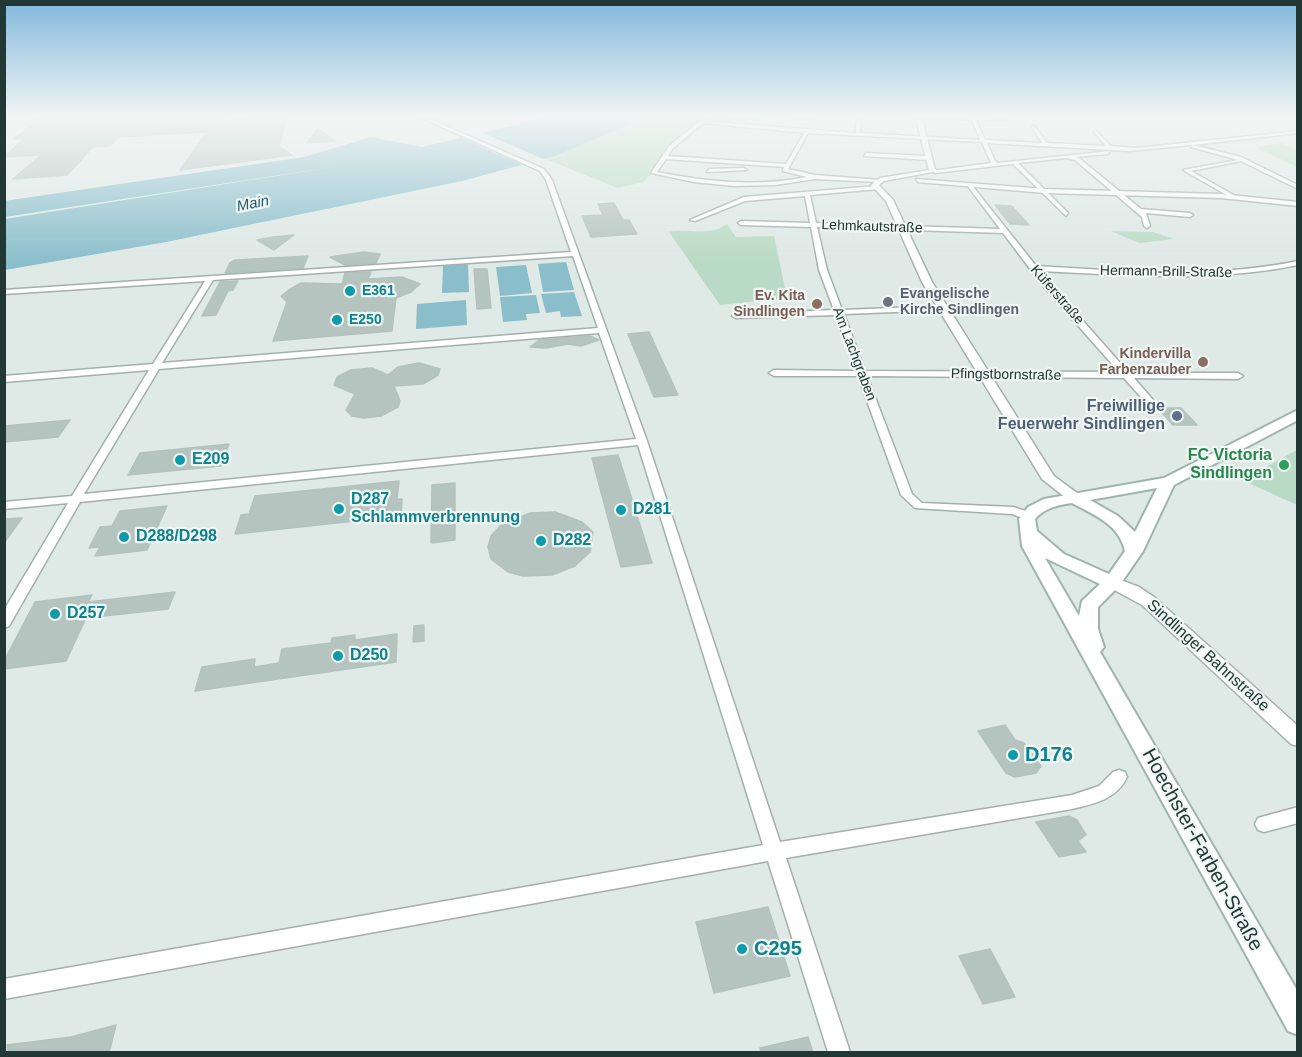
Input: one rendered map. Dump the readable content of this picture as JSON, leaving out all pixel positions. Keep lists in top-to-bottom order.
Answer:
{
  "streets": {
    "main road": ["Hoechster-Farben-Straße"],
    "street": [
      "Lehmkautstraße",
      "Hermann-Brill-Straße",
      "Küferstraße",
      "Am Lachgraben",
      "Pfingstbornstraße",
      "Sindlinger Bahnstraße"
    ]
  },
  "crossings": [
    ["Lehmkautstraße", "Küferstraße"],
    ["Lehmkautstraße", "Am Lachgraben"],
    ["Hermann-Brill-Straße", "Küferstraße"],
    ["Küferstraße", "Pfingstbornstraße"],
    ["Am Lachgraben", "Pfingstbornstraße"],
    ["Am Lachgraben", "Hoechster-Farben-Straße"],
    ["Sindlinger Bahnstraße", "Hoechster-Farben-Straße"]
  ],
  "water": ["Main"],
  "places": [
    "E361",
    "Evangelische Kirche Sindlingen",
    "Ev. Kita Sindlingen",
    "E250",
    "Kindervilla Farbenzauber",
    "Freiwillige Feuerwehr Sindlingen",
    "E209",
    "FC Victoria Sindlingen",
    "D287 Schlammverbrennung",
    "D281",
    "D288/D298",
    "D282",
    "D257",
    "D250",
    "D176",
    "C295"
  ]
}
